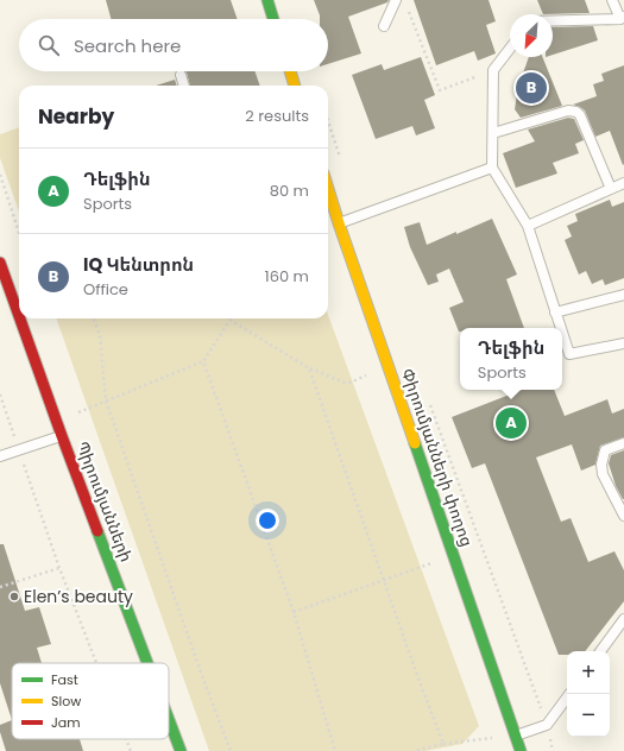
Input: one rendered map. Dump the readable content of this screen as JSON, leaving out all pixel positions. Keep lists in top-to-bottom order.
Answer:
{
  "streets": {
    "street": ["Փիրումյանների փողոց", "Պիրումյանների"]
  },
  "places": ["Elen’s beauty"],
  "legend": ["Fast", "Slow", "Jam"],
  "north": "bottom left",
  "page": {
    "search": "Search here",
    "pins": ["B", "A"],
    "heading": ["Nearby", "2 results"],
    "list": [
      {
        "mark": "A",
        "name": "Դելֆին",
        "note": "Sports",
        "value": "80 m"
      },
      {
        "mark": "B",
        "name": "IQ Կենտրոն",
        "note": "Office",
        "value": "160 m"
      }
    ],
    "popup": ["Դելֆին", "Sports"],
    "map_buttons": ["+", "−"]
  }
}
